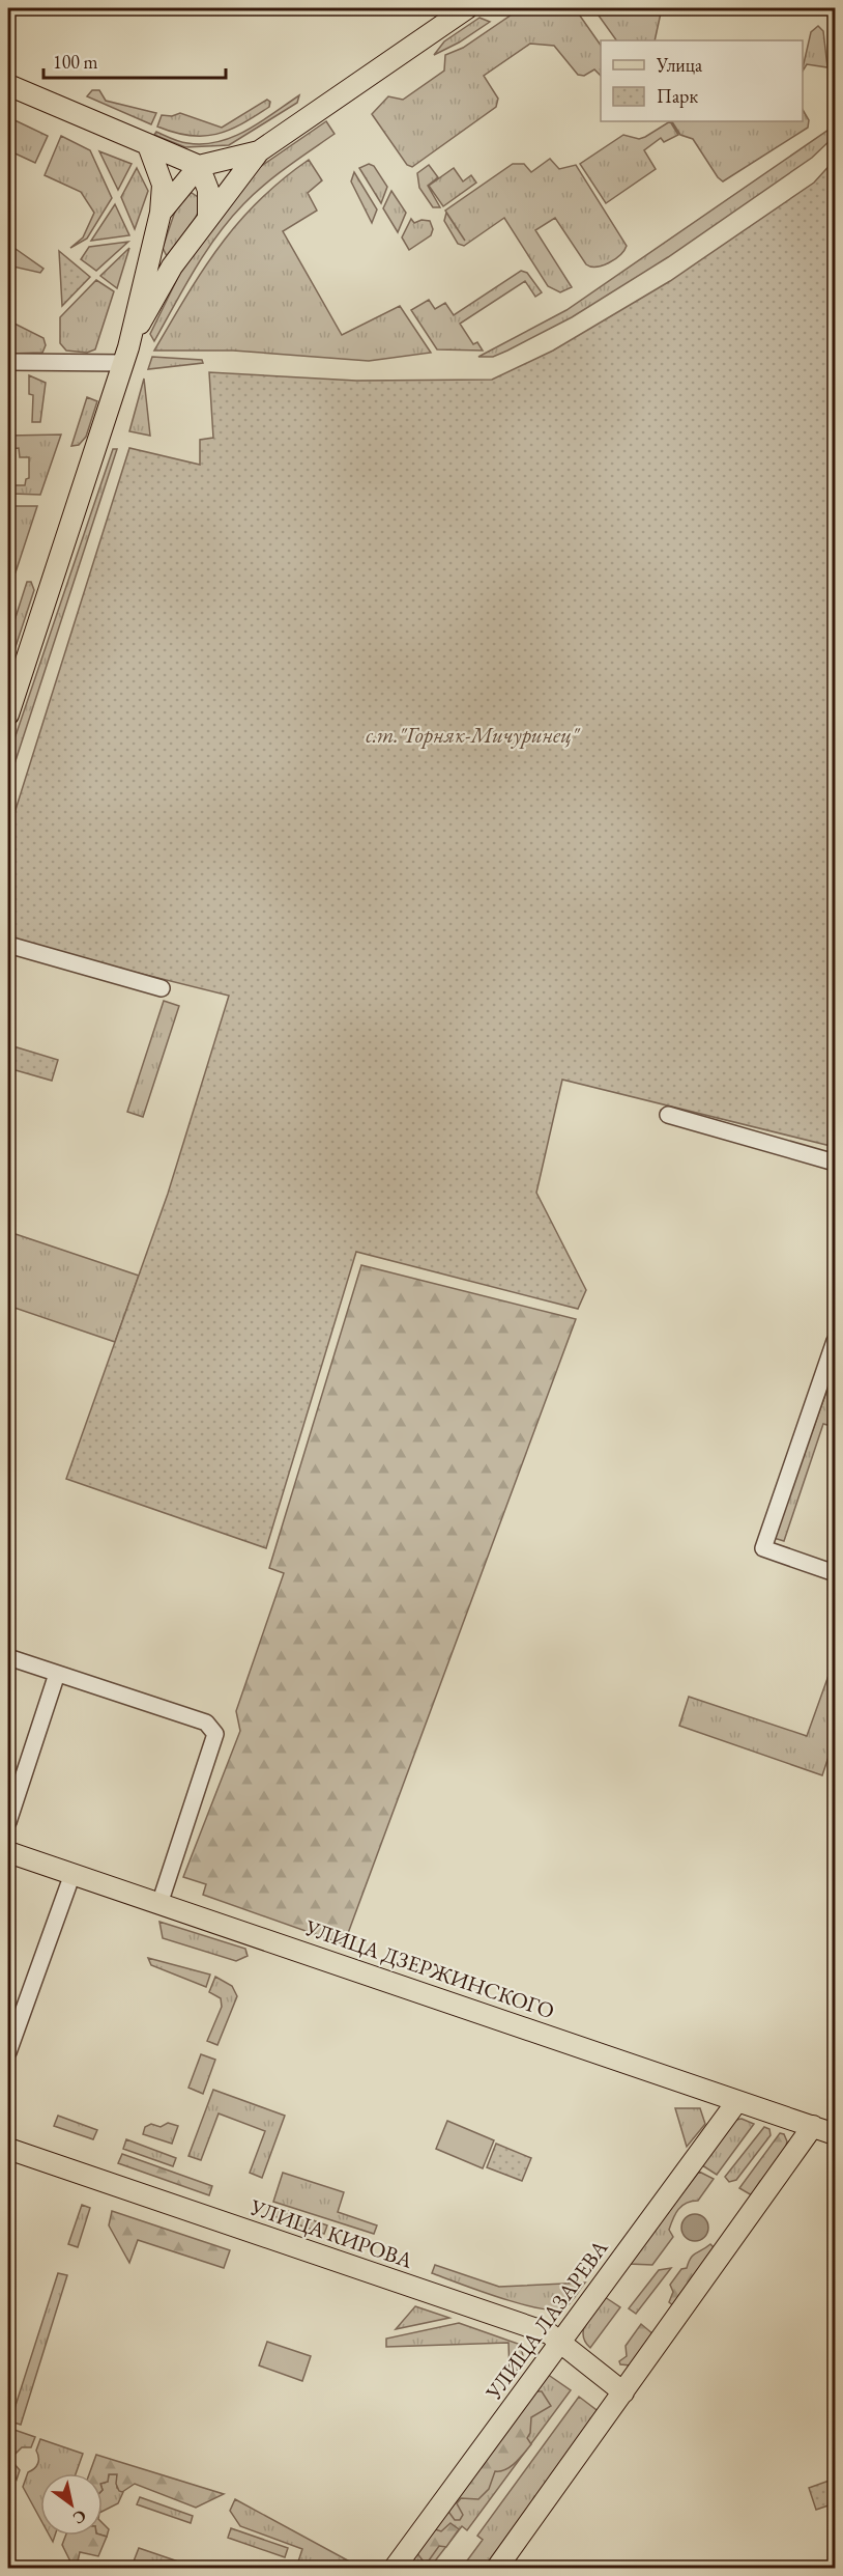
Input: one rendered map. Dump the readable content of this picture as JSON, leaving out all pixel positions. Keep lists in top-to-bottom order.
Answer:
{
  "streets": {
    "main road": ["УЛИЦА ДЗЕРЖИНСКОГО", "УЛИЦА КИРОВА", "УЛИЦА ЛАЗАРЕВА"]
  },
  "crossings": [
    ["УЛИЦА ДЗЕРЖИНСКОГО", "УЛИЦА ЛАЗАРЕВА"],
    ["УЛИЦА КИРОВА", "УЛИЦА ЛАЗАРЕВА"]
  ],
  "parks": ["с.т.\"Горняк-Мичуринец\""],
  "legend": ["Улица", "Парк"],
  "scale_bar": "100 m",
  "north": "bottom right"
}
